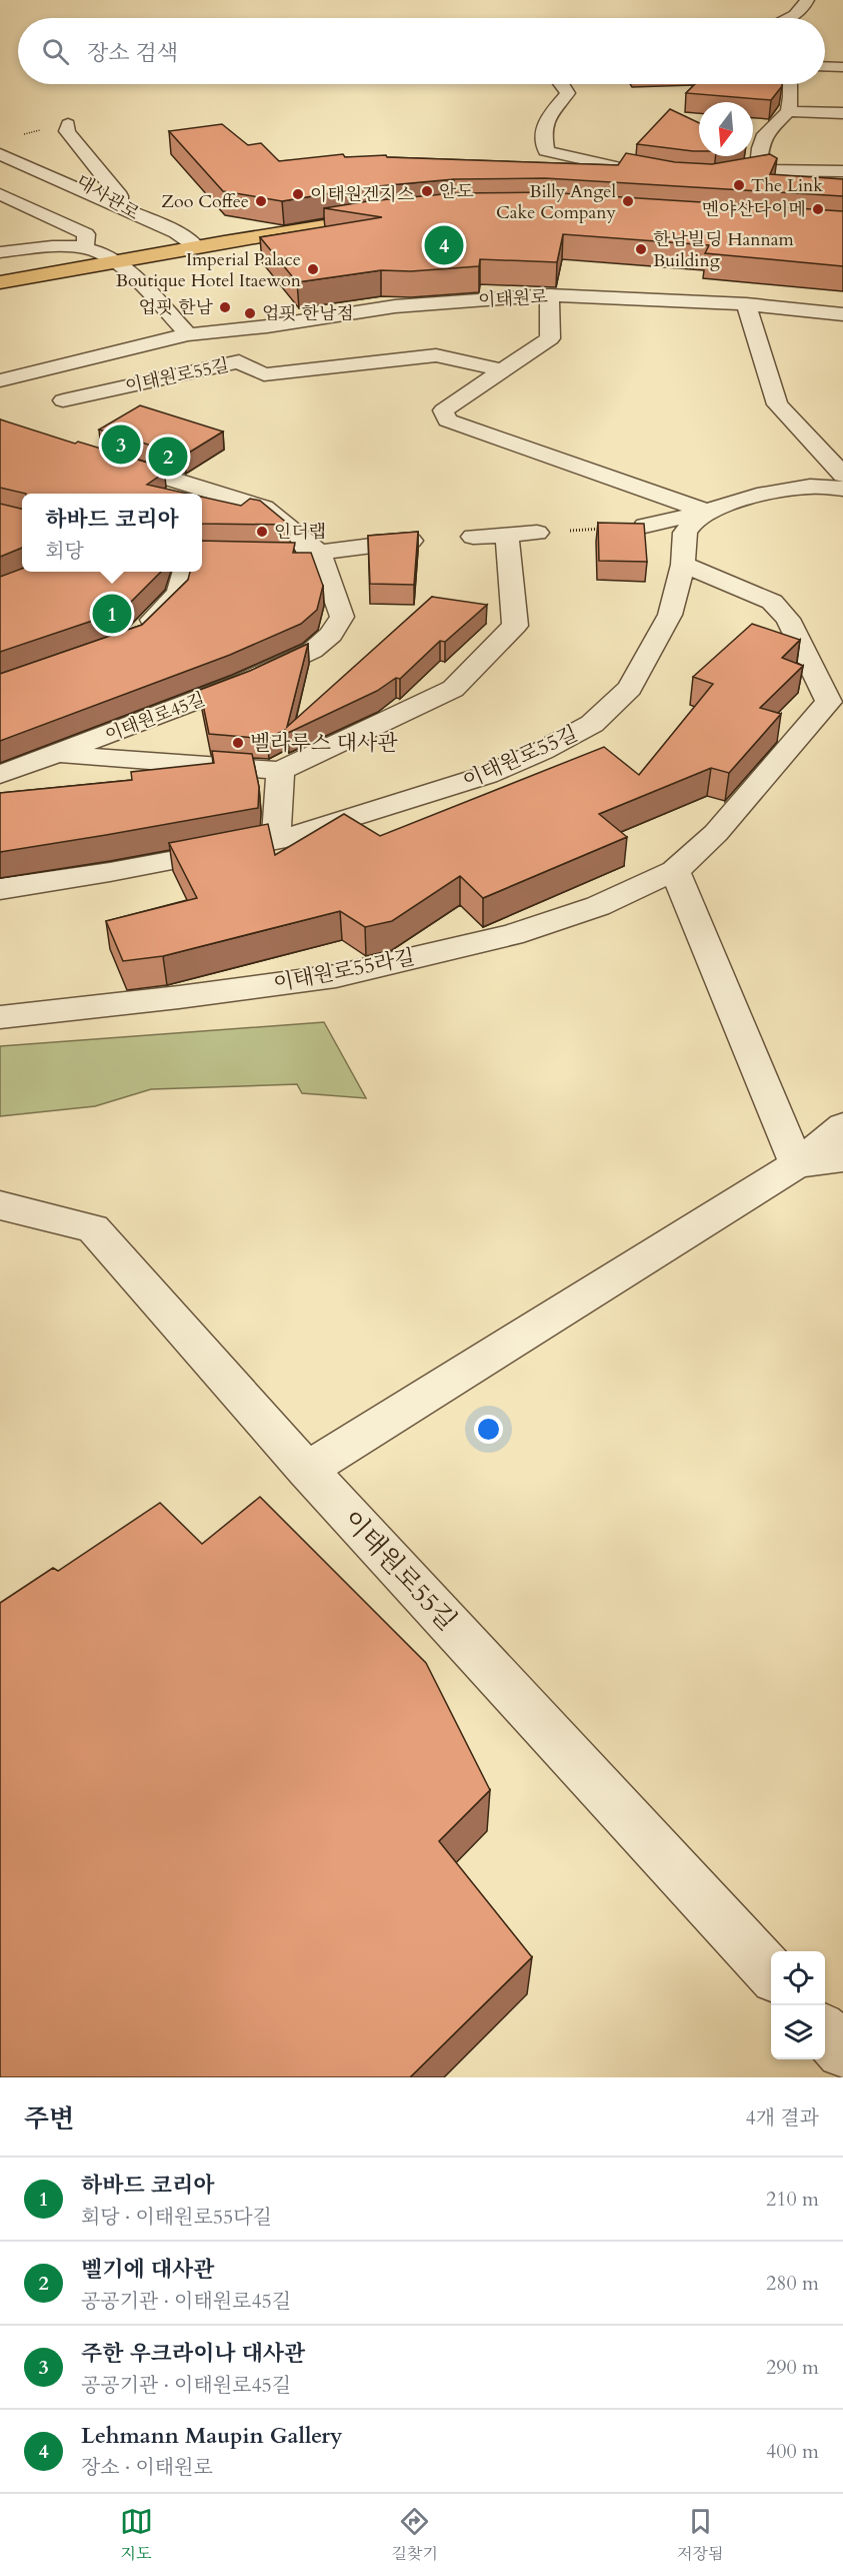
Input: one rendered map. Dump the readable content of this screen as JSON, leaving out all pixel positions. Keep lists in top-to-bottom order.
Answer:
{
  "streets": {
    "street": [
      "대사관로",
      "이태원로",
      "이태원로55길",
      "이태원로45길",
      "이태원로55라길"
    ]
  },
  "crossings": [
    ["이태원로55길", "이태원로55라길"]
  ],
  "places": [
    "The Link",
    "안도",
    "이태원겐지스",
    "Zoo Coffee",
    "Billy Angel Cake Company",
    "멘야산다이메",
    "한남빌딩 Hannam Building",
    "Imperial Palace Boutique Hotel Itaewon",
    "업핏 한남",
    "업핏 한남점",
    "인더랩",
    "벨라루스 대사관"
  ],
  "north": "bottom",
  "page": {
    "search": "장소 검색",
    "pins": [
      "4",
      "3",
      "2",
      "1"
    ],
    "popup": ["하바드 코리아", "회당"],
    "heading": ["주변", "4개 결과"],
    "list": [
      {
        "mark": "1",
        "name": "하바드 코리아",
        "note": "회당 · 이태원로55다길",
        "value": "210 m"
      },
      {
        "mark": "2",
        "name": "벨기에 대사관",
        "note": "공공기관 · 이태원로45길",
        "value": "280 m"
      },
      {
        "mark": "3",
        "name": "주한 우크라이나 대사관",
        "note": "공공기관 · 이태원로45길",
        "value": "290 m"
      },
      {
        "mark": "4",
        "name": "Lehmann Maupin Gallery",
        "note": "장소 · 이태원로",
        "value": "400 m"
      }
    ],
    "nav": ["지도", "길찾기", "저장됨"]
  }
}
